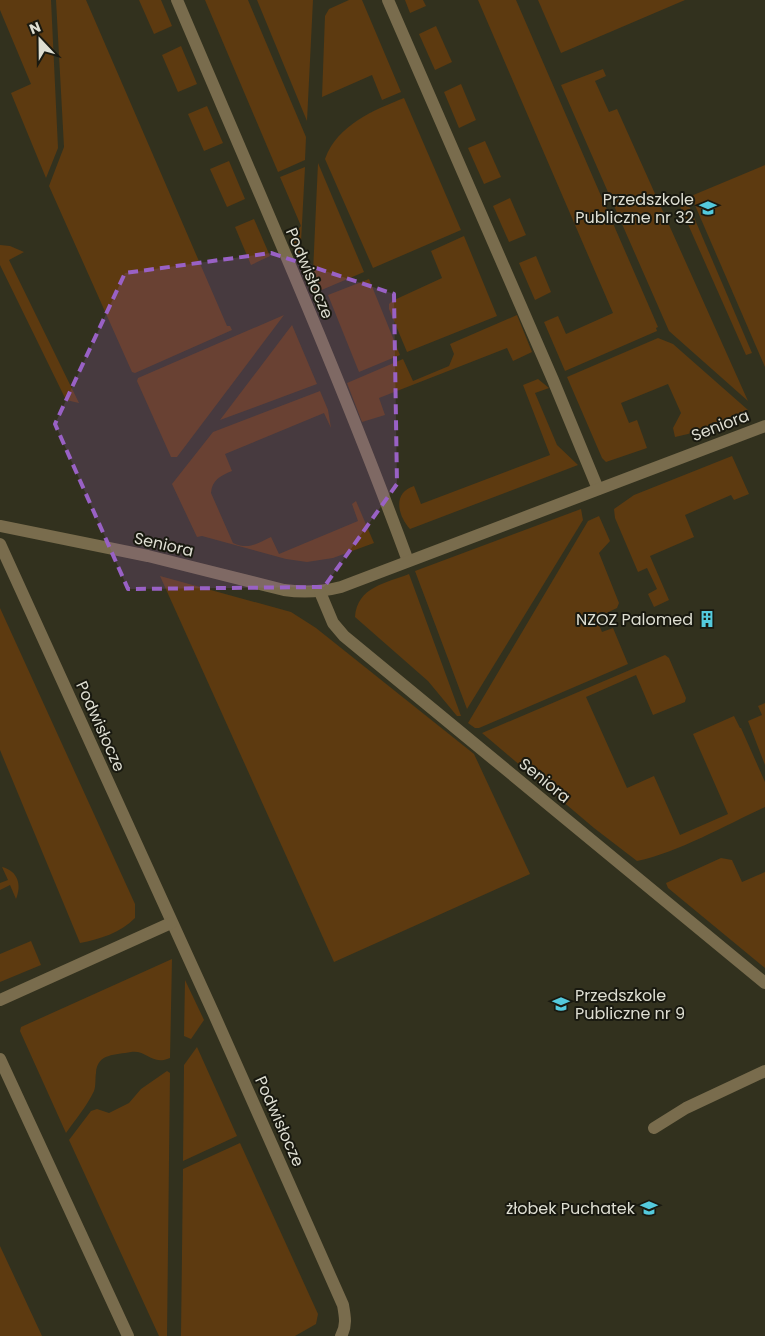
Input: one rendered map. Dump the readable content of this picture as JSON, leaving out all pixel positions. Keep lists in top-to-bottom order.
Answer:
{
  "streets": {
    "street": ["Podwisłocze", "Seniora"]
  },
  "crossings": [
    ["Podwisłocze", "Seniora"]
  ],
  "places": {
    "school or university": ["Przedszkole Publiczne nr 32", "Przedszkole Publiczne nr 9", "żłobek Puchatek"],
    "building": ["NZOZ Palomed"]
  },
  "north": "top"
}
